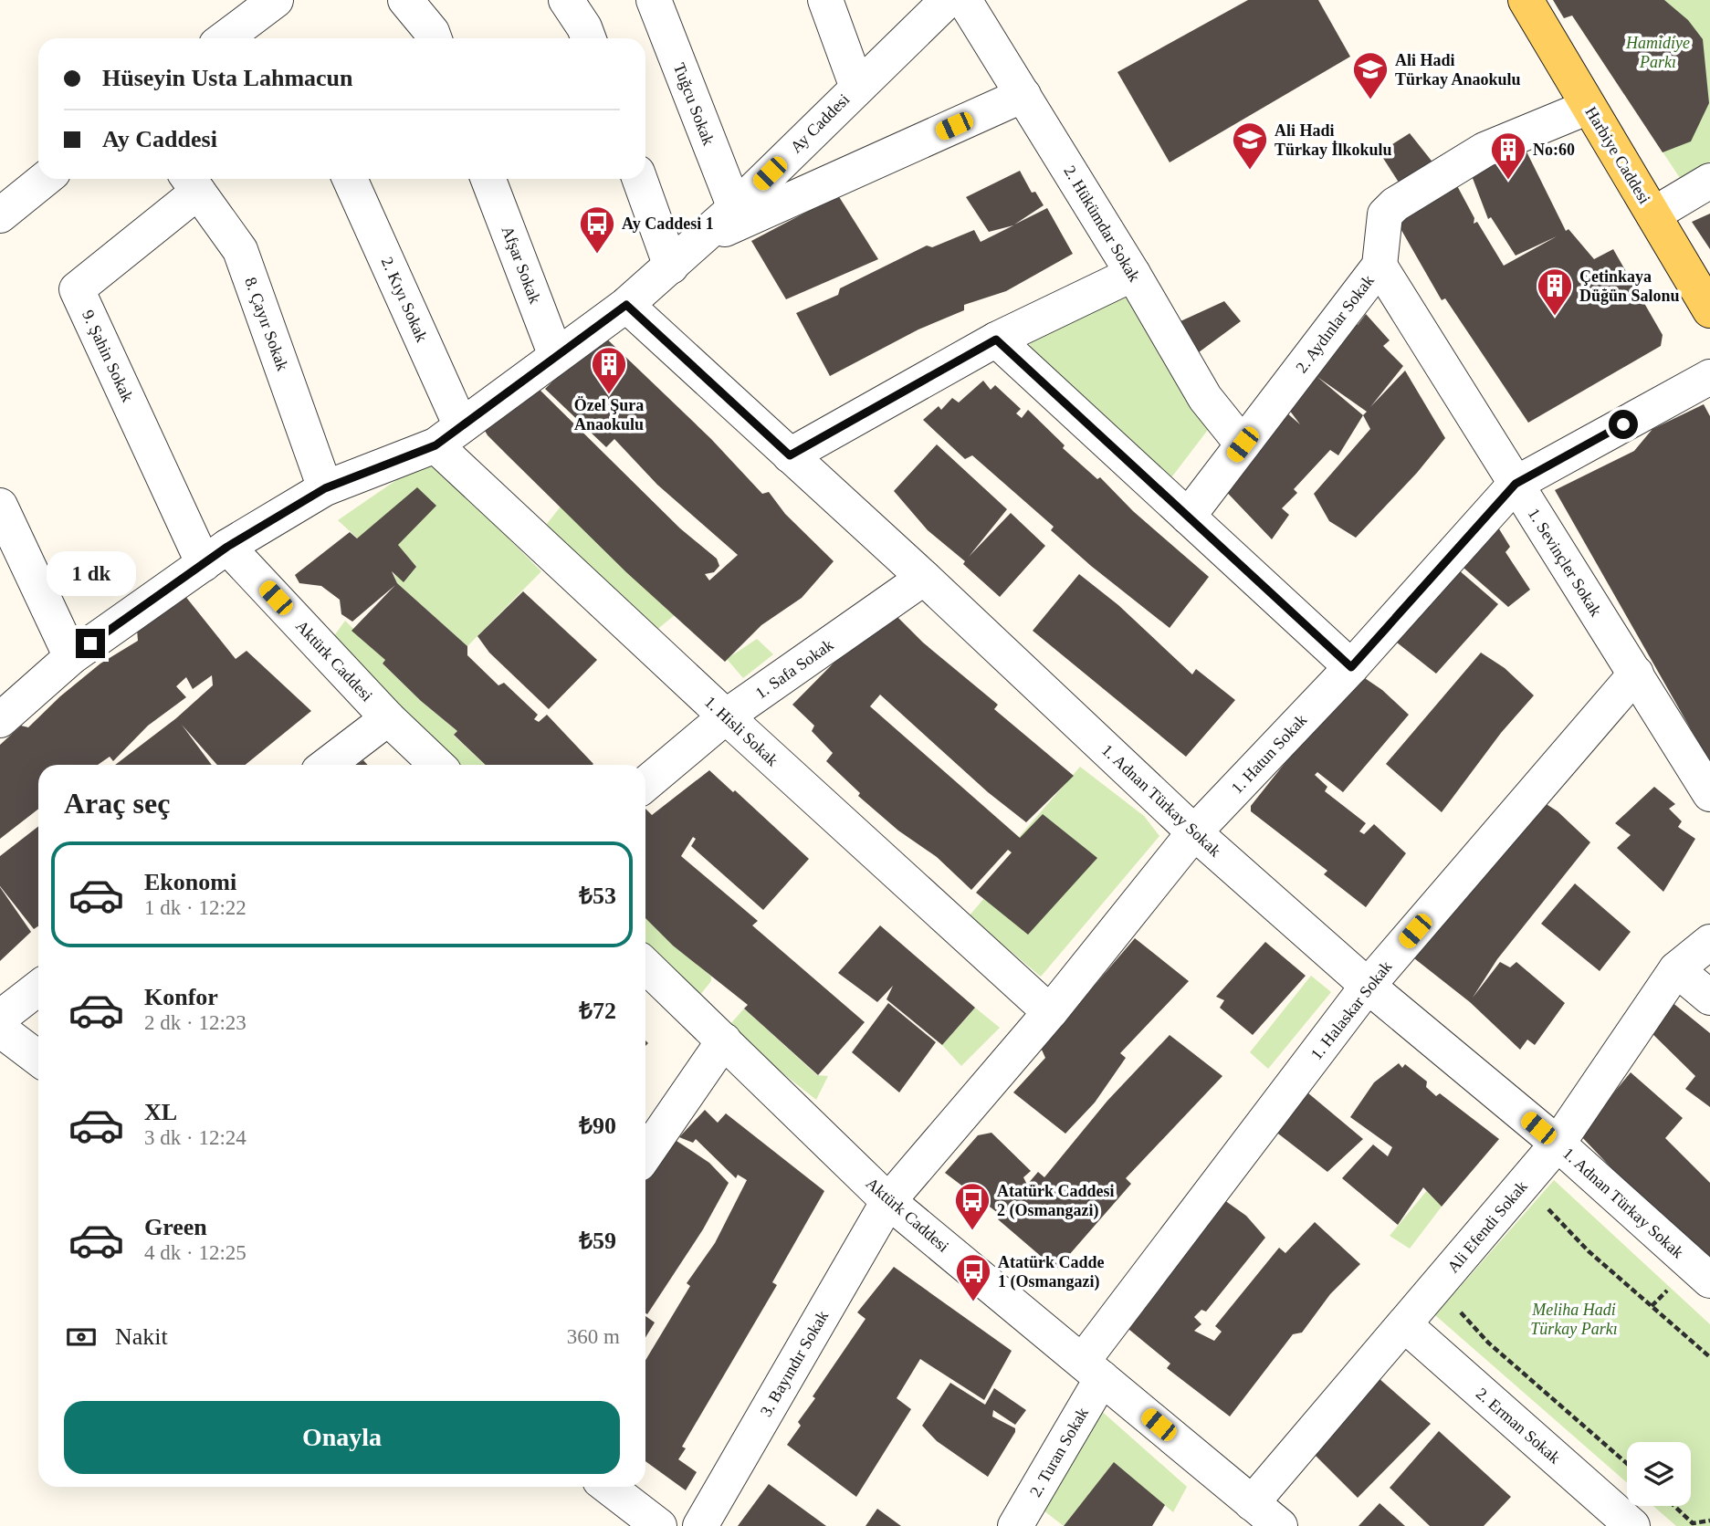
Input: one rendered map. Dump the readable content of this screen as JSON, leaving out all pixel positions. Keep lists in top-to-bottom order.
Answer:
{
  "streets": {
    "main road": ["Harbiye Caddesi"],
    "street": [
      "Tuğcu Sokak",
      "Ay Caddesi",
      "2. Hükümdar Sokak",
      "Afşar Sokak",
      "2. Kıyı Sokak",
      "8. Çayır Sokak",
      "2. Aydınlar Sokak",
      "9. Şahin Sokak",
      "1. Sevinçler Sokak",
      "Aktürk Caddesi",
      "1. Safa Sokak",
      "1. Hisli Sokak",
      "1. Hatun Sokak",
      "1. Adnan Türkay Sokak",
      "1. Halaskar Sokak",
      "Ali Efendi Sokak",
      "3. Bayındır Sokak",
      "2. Erman Sokak",
      "2. Turan Sokak"
    ]
  },
  "crossings": [
    ["Tuğcu Sokak", "Ay Caddesi"],
    ["Ay Caddesi", "Afşar Sokak"],
    ["Ay Caddesi", "2. Kıyı Sokak"],
    ["Ay Caddesi", "8. Çayır Sokak"],
    ["Ay Caddesi", "9. Şahin Sokak"],
    ["Ay Caddesi", "Aktürk Caddesi"],
    ["Ay Caddesi", "1. Hisli Sokak"],
    ["Ay Caddesi", "1. Adnan Türkay Sokak"],
    ["Harbiye Caddesi", "2. Aydınlar Sokak"],
    ["2. Hükümdar Sokak", "2. Aydınlar Sokak"],
    ["2. Kıyı Sokak", "1. Hisli Sokak"],
    ["8. Çayır Sokak", "9. Şahin Sokak"],
    ["2. Aydınlar Sokak", "1. Sevinçler Sokak"],
    ["9. Şahin Sokak", "Aktürk Caddesi"],
    ["1. Sevinçler Sokak", "1. Hatun Sokak"],
    ["1. Sevinçler Sokak", "1. Halaskar Sokak"],
    ["Aktürk Caddesi", "1. Hatun Sokak"],
    ["Aktürk Caddesi", "1. Halaskar Sokak"],
    ["Aktürk Caddesi", "Ali Efendi Sokak"],
    ["Aktürk Caddesi", "3. Bayındır Sokak"],
    ["Aktürk Caddesi", "2. Turan Sokak"],
    ["1. Safa Sokak", "1. Hisli Sokak"],
    ["1. Safa Sokak", "1. Adnan Türkay Sokak"],
    ["1. Hisli Sokak", "1. Hatun Sokak"],
    ["1. Hatun Sokak", "1. Adnan Türkay Sokak"],
    ["1. Hatun Sokak", "3. Bayındır Sokak"],
    ["1. Adnan Türkay Sokak", "1. Halaskar Sokak"],
    ["1. Adnan Türkay Sokak", "Ali Efendi Sokak"],
    ["1. Halaskar Sokak", "2. Turan Sokak"],
    ["Ali Efendi Sokak", "2. Erman Sokak"]
  ],
  "parks": ["Hamidiye Parkı", "Meliha Hadi Türkay Parkı"],
  "places": {
    "school or university": ["Ali Hadi Türkay Anaokulu", "Ali Hadi Türkay İlkokulu"],
    "building": ["No:60", "Çetinkaya Düğün Salonu", "Özel Şura Anaokulu"],
    "bus stop": ["Ay Caddesi 1", "Atatürk Caddesi 2 (Osmangazi)", "Atatürk Cadde 1 (Osmangazi)"]
  },
  "page": {
    "banner": ["Hüseyin Usta Lahmacun", "Ay Caddesi"],
    "bubble": "1 dk",
    "heading": "Araç seç",
    "list": [
      {
        "name": "Ekonomi",
        "note": "1 dk · 12:22",
        "value": "₺53"
      },
      {
        "name": "Konfor",
        "note": "2 dk · 12:23",
        "value": "₺72"
      },
      {
        "name": "XL",
        "note": "3 dk · 12:24",
        "value": "₺90"
      },
      {
        "name": "Green",
        "note": "4 dk · 12:25",
        "value": "₺59"
      }
    ],
    "pay": ["Nakit", "360 m"],
    "buttons": "Onayla"
  }
}
